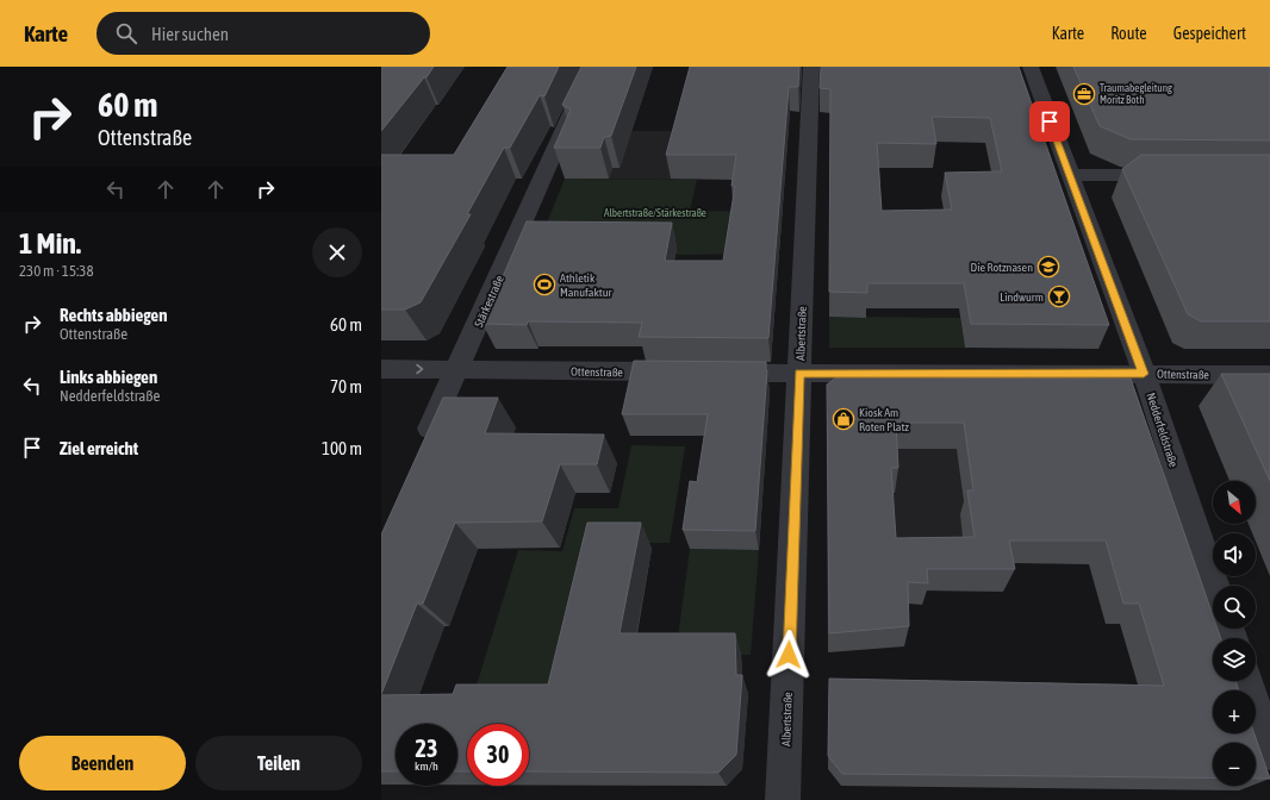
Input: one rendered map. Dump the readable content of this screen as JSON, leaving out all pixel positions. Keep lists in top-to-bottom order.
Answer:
{
  "streets": {
    "street": [
      "Stärkestraße",
      "Albertstraße",
      "Ottenstraße",
      "Nedderfeldstraße"
    ]
  },
  "crossings": [
    ["Stärkestraße", "Ottenstraße"],
    ["Albertstraße", "Ottenstraße"],
    ["Ottenstraße", "Nedderfeldstraße"]
  ],
  "parks": ["Albertstraße/Stärkestraße"],
  "places": {
    "office": ["Traumabegleitung Moritz Both"],
    "school or university": ["Die Rotznasen"],
    "sports": ["Athletik Manufaktur"],
    "bar": ["Lindwurm"],
    "shop": ["Kiosk Am Roten Platz"]
  },
  "north": "bottom right",
  "page": {
    "header": "Karte",
    "search": "Hier suchen",
    "nav": ["Karte", "Route", "Gespeichert"],
    "turn": ["60 m", "Ottenstraße"],
    "heading": ["1 Min.", "230 m · 15:38"],
    "list": [
      {
        "name": "Rechts abbiegen",
        "note": "Ottenstraße",
        "value": "60 m"
      },
      {
        "name": "Links abbiegen",
        "note": "Nedderfeldstraße",
        "value": "70 m"
      },
      {
        "name": "Ziel erreicht",
        "value": "100 m"
      }
    ],
    "map_buttons": ["+", "−"],
    "speed": "23 km/h",
    "limit": "30",
    "buttons": ["Beenden", "Teilen"]
  }
}
